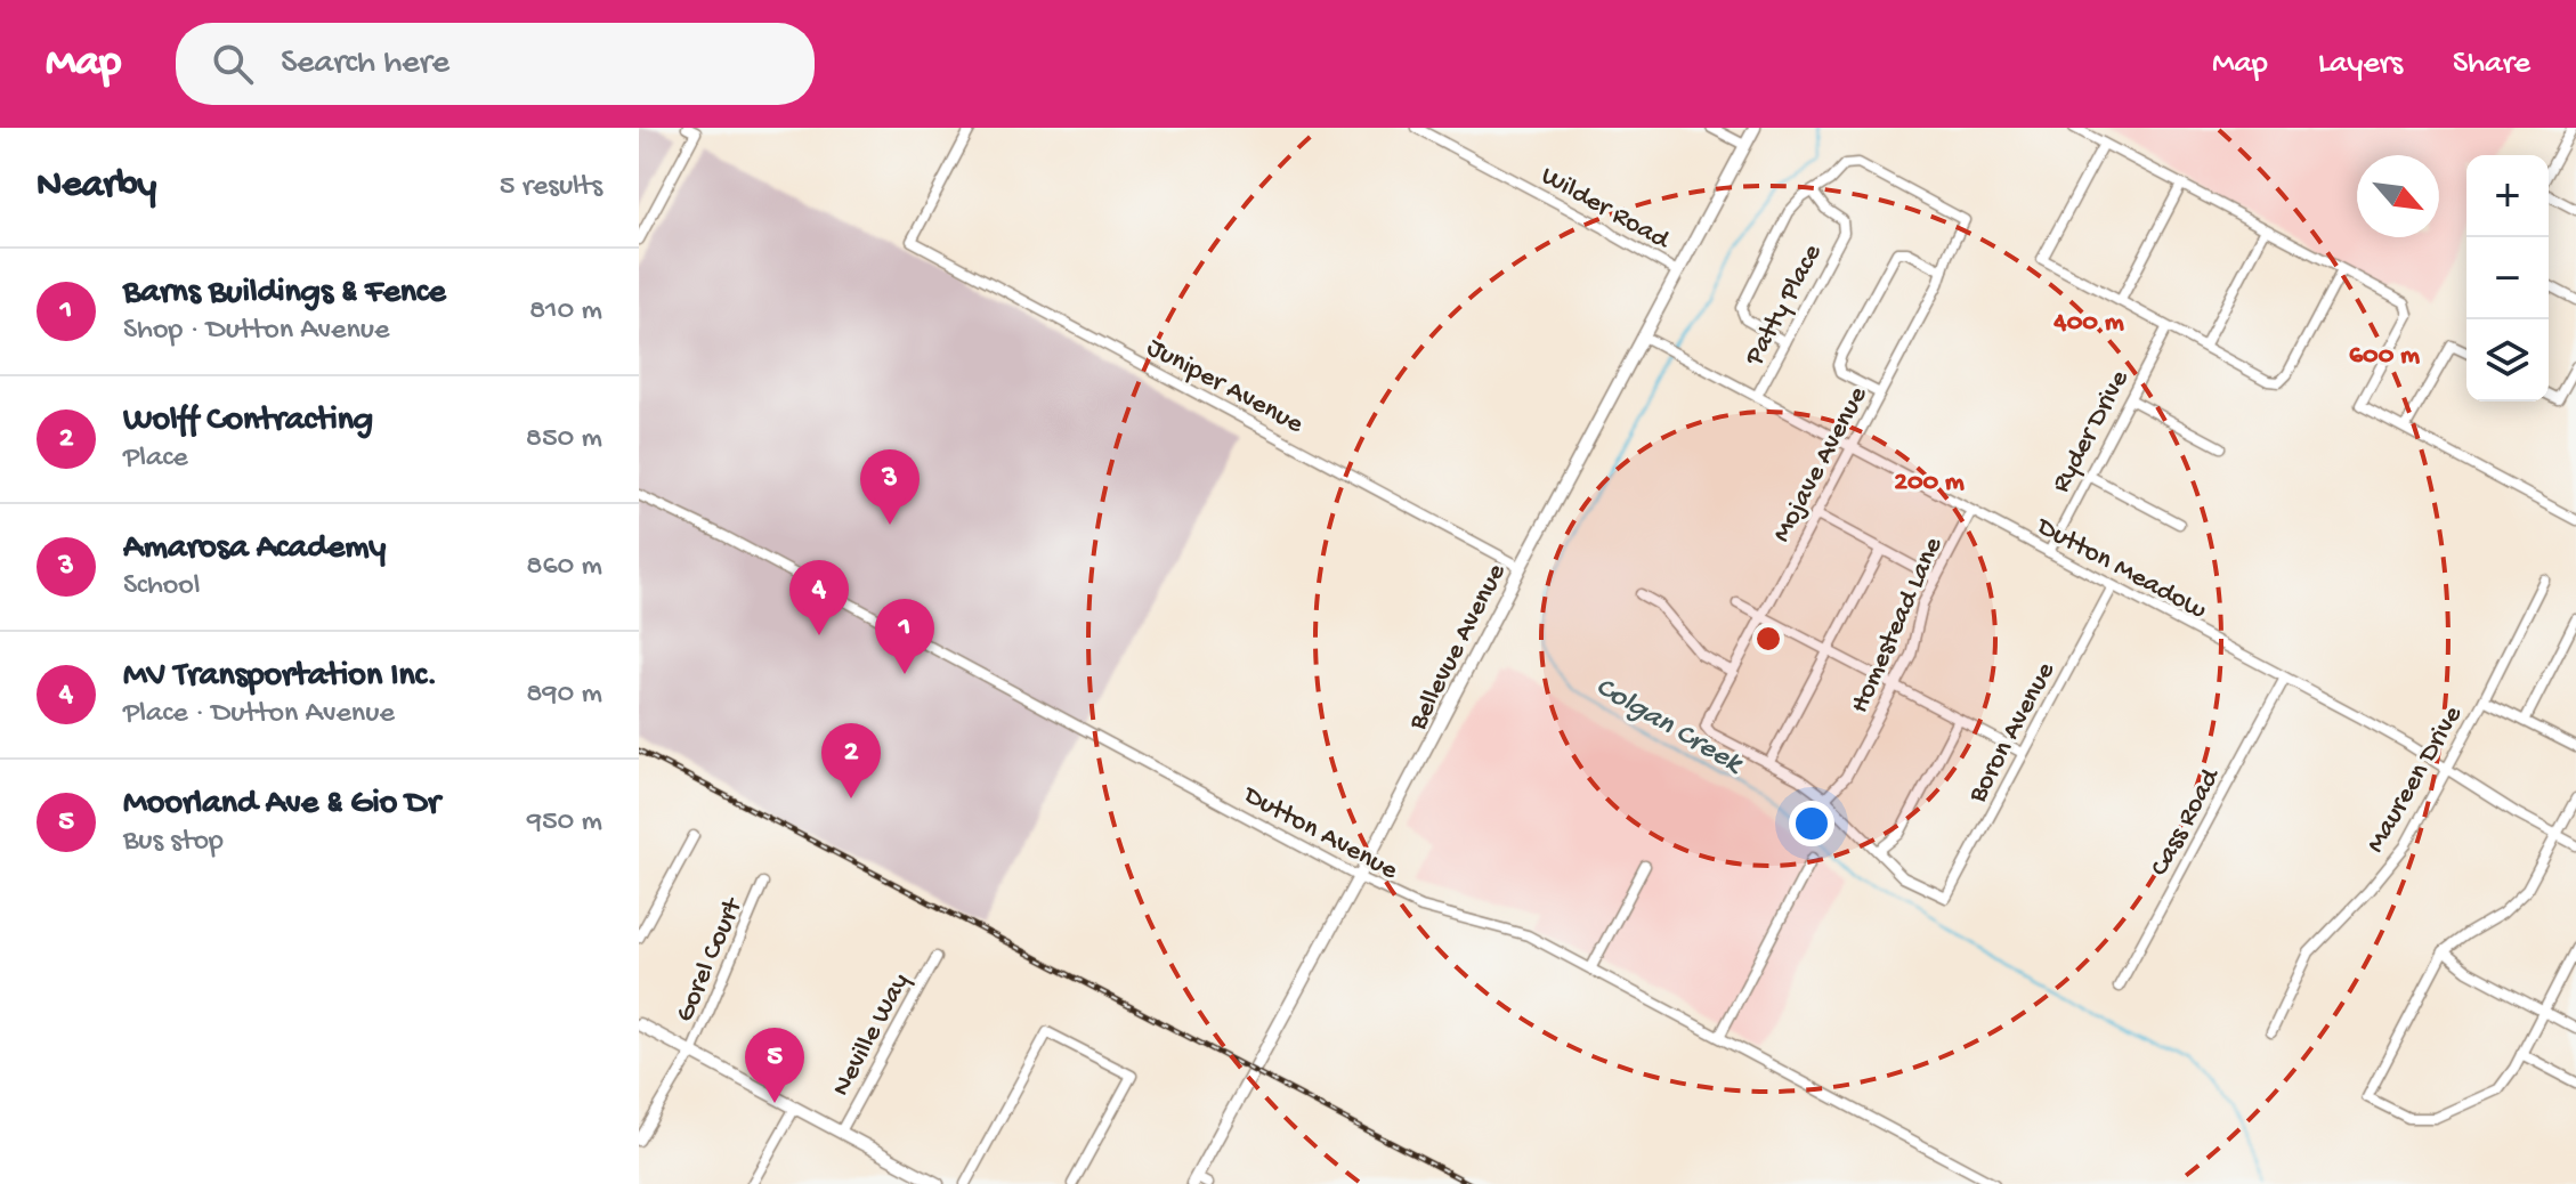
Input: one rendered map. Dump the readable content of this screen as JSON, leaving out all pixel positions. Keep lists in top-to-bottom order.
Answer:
{
  "streets": {
    "street": [
      "Wilder Road",
      "Patty Place",
      "Juniper Avenue",
      "Ryder Drive",
      "Mojave Avenue",
      "Dutton Meadow",
      "Homestead Lane",
      "Bellevue Avenue",
      "Boron Avenue",
      "Maureen Drive",
      "Cass Road",
      "Dutton Avenue",
      "Gorel Court",
      "Neville Way"
    ]
  },
  "crossings": [
    ["Wilder Road", "Bellevue Avenue"],
    ["Patty Place", "Mojave Avenue"],
    ["Patty Place", "Dutton Meadow"],
    ["Juniper Avenue", "Bellevue Avenue"],
    ["Ryder Drive", "Dutton Meadow"],
    ["Mojave Avenue", "Dutton Meadow"],
    ["Dutton Meadow", "Homestead Lane"],
    ["Dutton Meadow", "Bellevue Avenue"],
    ["Dutton Meadow", "Boron Avenue"],
    ["Dutton Meadow", "Maureen Drive"],
    ["Dutton Meadow", "Cass Road"],
    ["Bellevue Avenue", "Dutton Avenue"]
  ],
  "water": ["Colgan Creek"],
  "north": "bottom right",
  "page": {
    "header": "Map",
    "search": "Search here",
    "nav": ["Map", "Layers", "Share"],
    "heading": ["Nearby", "5 results"],
    "map_buttons": ["+", "−"],
    "list": [
      {
        "mark": "1",
        "name": "Barns Buildings & Fence",
        "note": "Shop · Dutton Avenue",
        "value": "810 m"
      },
      {
        "mark": "2",
        "name": "Wolff Contracting",
        "note": "Place",
        "value": "850 m"
      },
      {
        "mark": "3",
        "name": "Amarosa Academy",
        "note": "School",
        "value": "860 m"
      },
      {
        "mark": "4",
        "name": "MV Transportation Inc.",
        "note": "Place · Dutton Avenue",
        "value": "890 m"
      },
      {
        "mark": "5",
        "name": "Moorland Ave & Gio Dr",
        "note": "Bus stop",
        "value": "950 m"
      }
    ],
    "pins": [
      "3",
      "4",
      "1",
      "2",
      "5"
    ]
  },
  "rings": ["400 m", "600 m", "200 m"]
}
